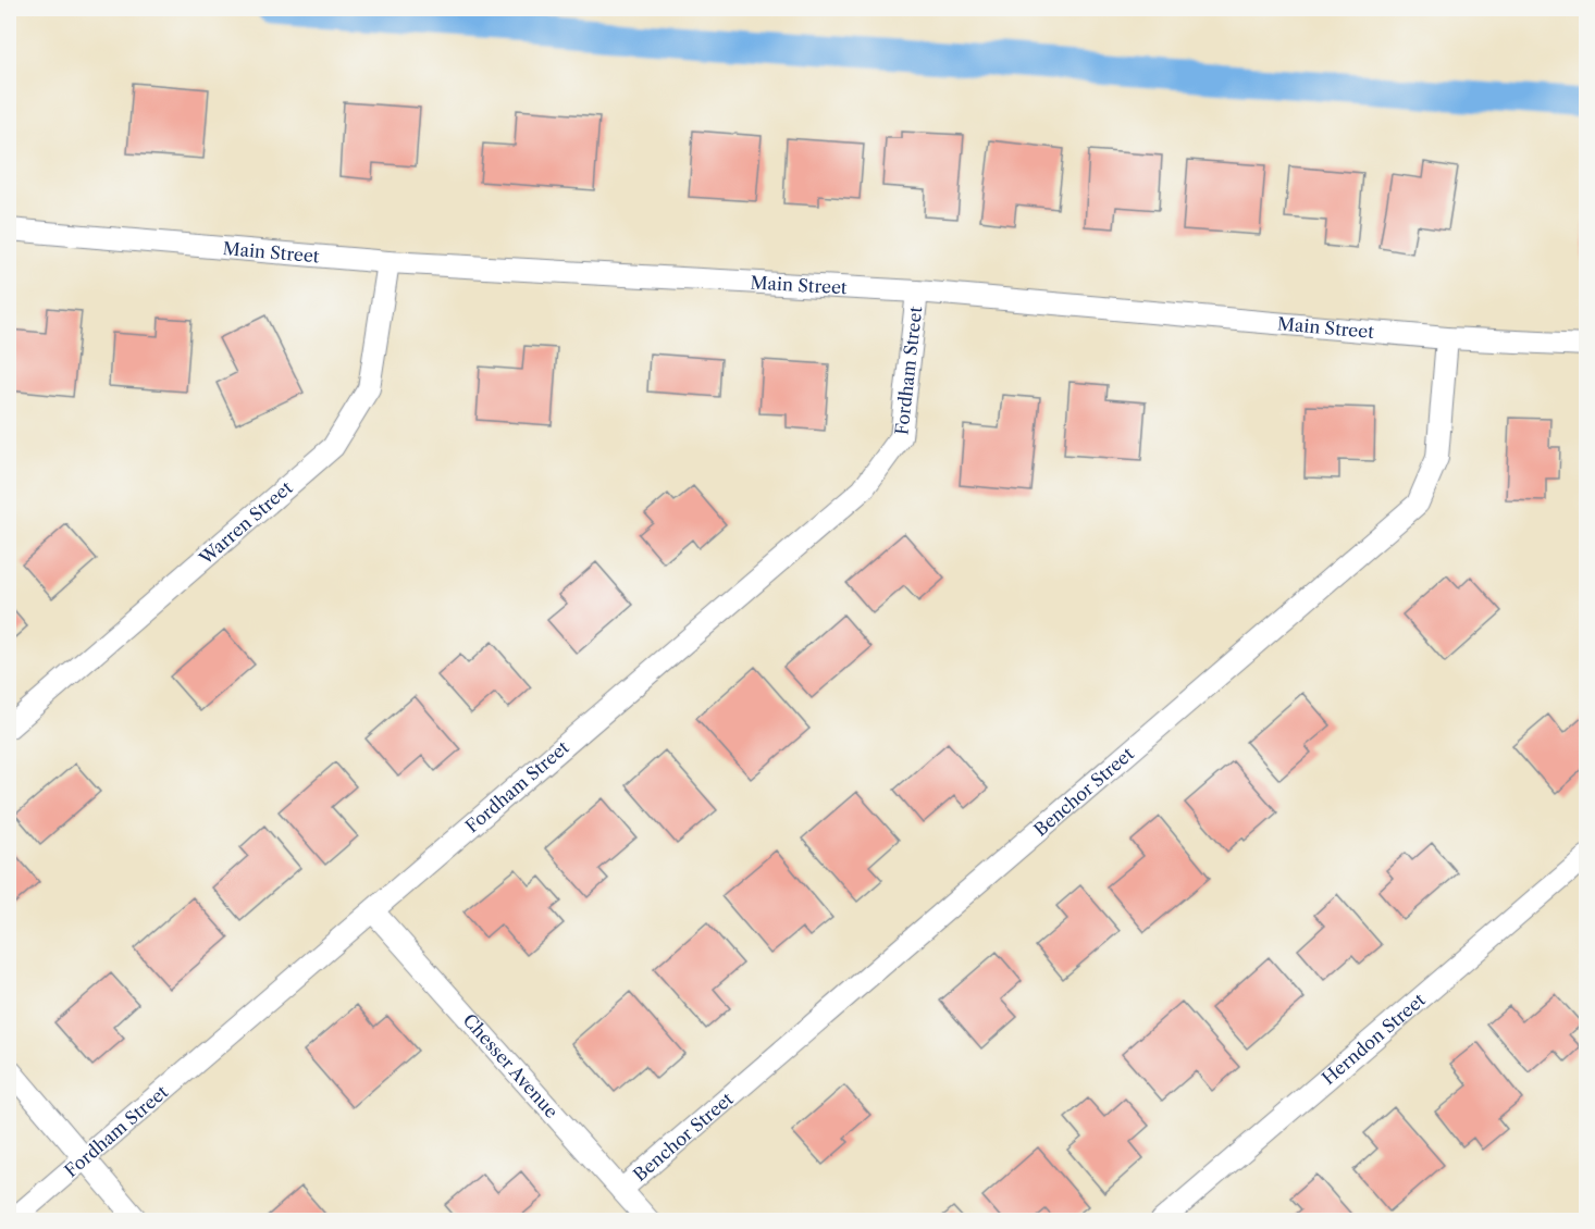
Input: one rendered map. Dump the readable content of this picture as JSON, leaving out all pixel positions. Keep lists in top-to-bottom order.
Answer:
{
  "streets": {
    "street": [
      "Main Street",
      "Fordham Street",
      "Warren Street",
      "Benchor Street",
      "Herndon Street",
      "Chesser Avenue"
    ]
  },
  "crossings": [
    ["Main Street", "Fordham Street"],
    ["Main Street", "Warren Street"],
    ["Main Street", "Benchor Street"],
    ["Fordham Street", "Chesser Avenue"],
    ["Benchor Street", "Chesser Avenue"]
  ]
}
